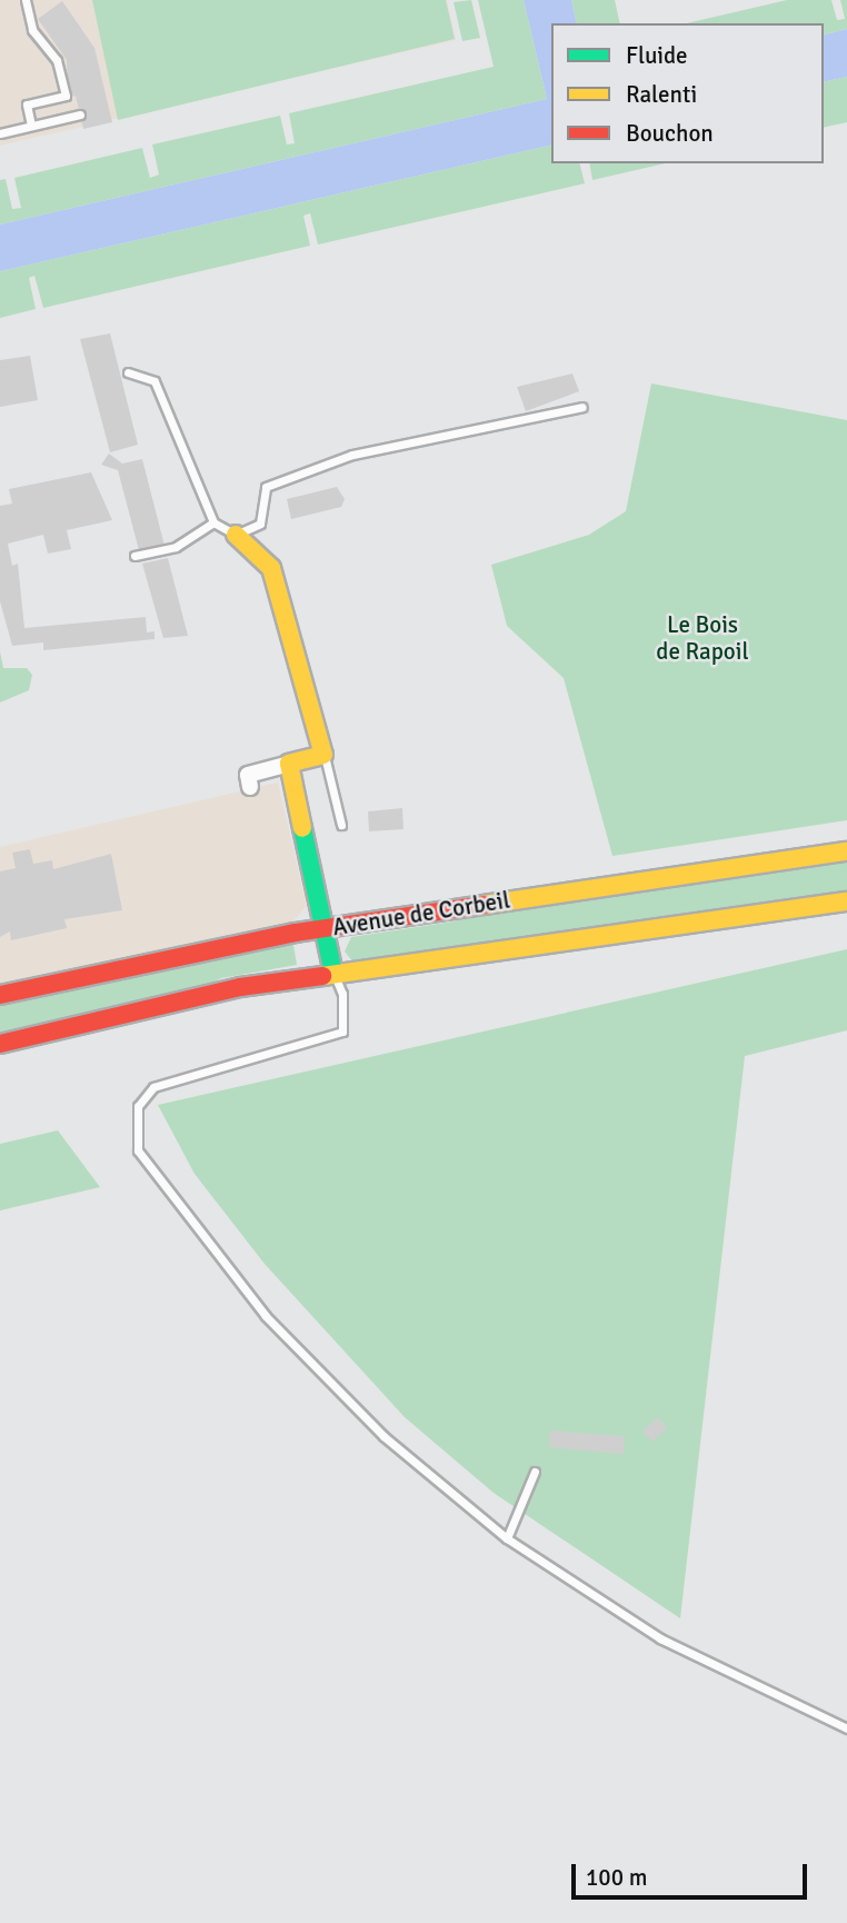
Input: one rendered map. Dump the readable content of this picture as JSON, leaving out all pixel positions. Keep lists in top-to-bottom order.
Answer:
{
  "streets": {
    "main road": ["Avenue de Corbeil"]
  },
  "parks": ["Le Bois de Rapoil"],
  "legend": ["Fluide", "Ralenti", "Bouchon"],
  "scale_bar": "100 m"
}
